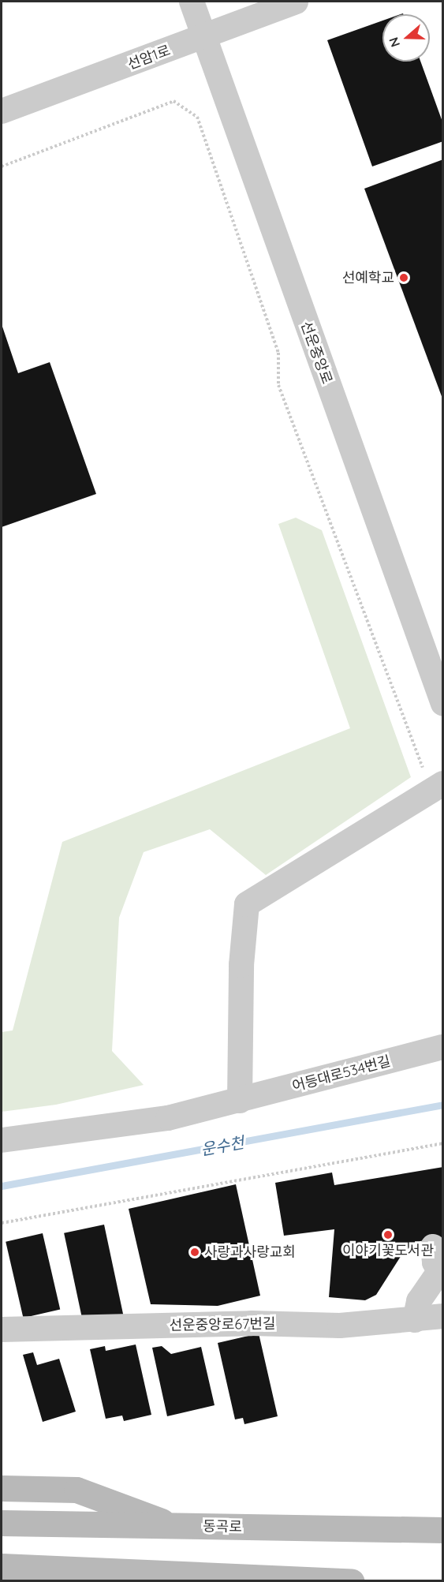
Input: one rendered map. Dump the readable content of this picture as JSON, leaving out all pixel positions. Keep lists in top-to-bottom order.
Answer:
{
  "streets": {
    "main road": ["동곡로"],
    "street": [
      "선암1로",
      "선운중앙로",
      "어등대로534번길",
      "선운중앙로67번길"
    ]
  },
  "crossings": [
    ["선암1로", "선운중앙로"]
  ],
  "water": ["운수천"],
  "places": ["선예학교", "이야기꽃도서관", "사랑과사랑교회"],
  "north": "left"
}
